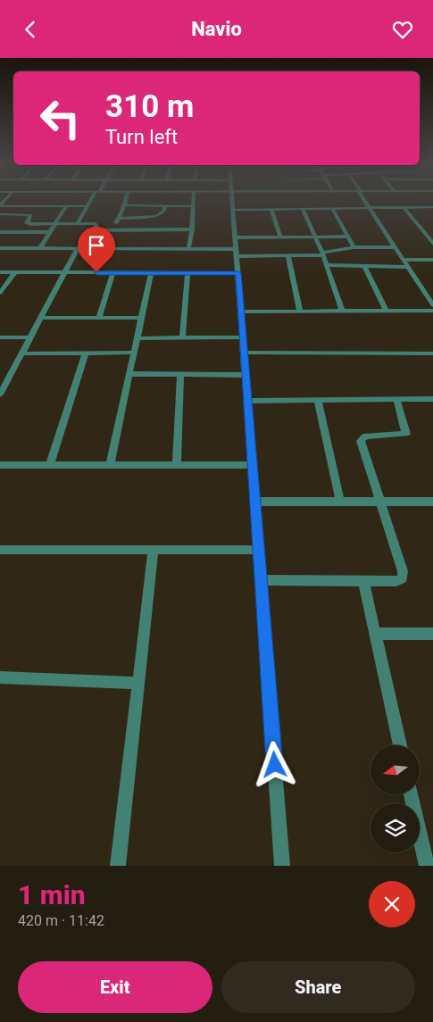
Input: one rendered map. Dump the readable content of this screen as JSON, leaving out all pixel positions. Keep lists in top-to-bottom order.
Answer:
{
  "north": "left",
  "page": {
    "header": "Navio",
    "turn": ["310 m", "Turn left"],
    "heading": ["1 min", "420 m · 11:42"],
    "buttons": ["Exit", "Share"]
  }
}
